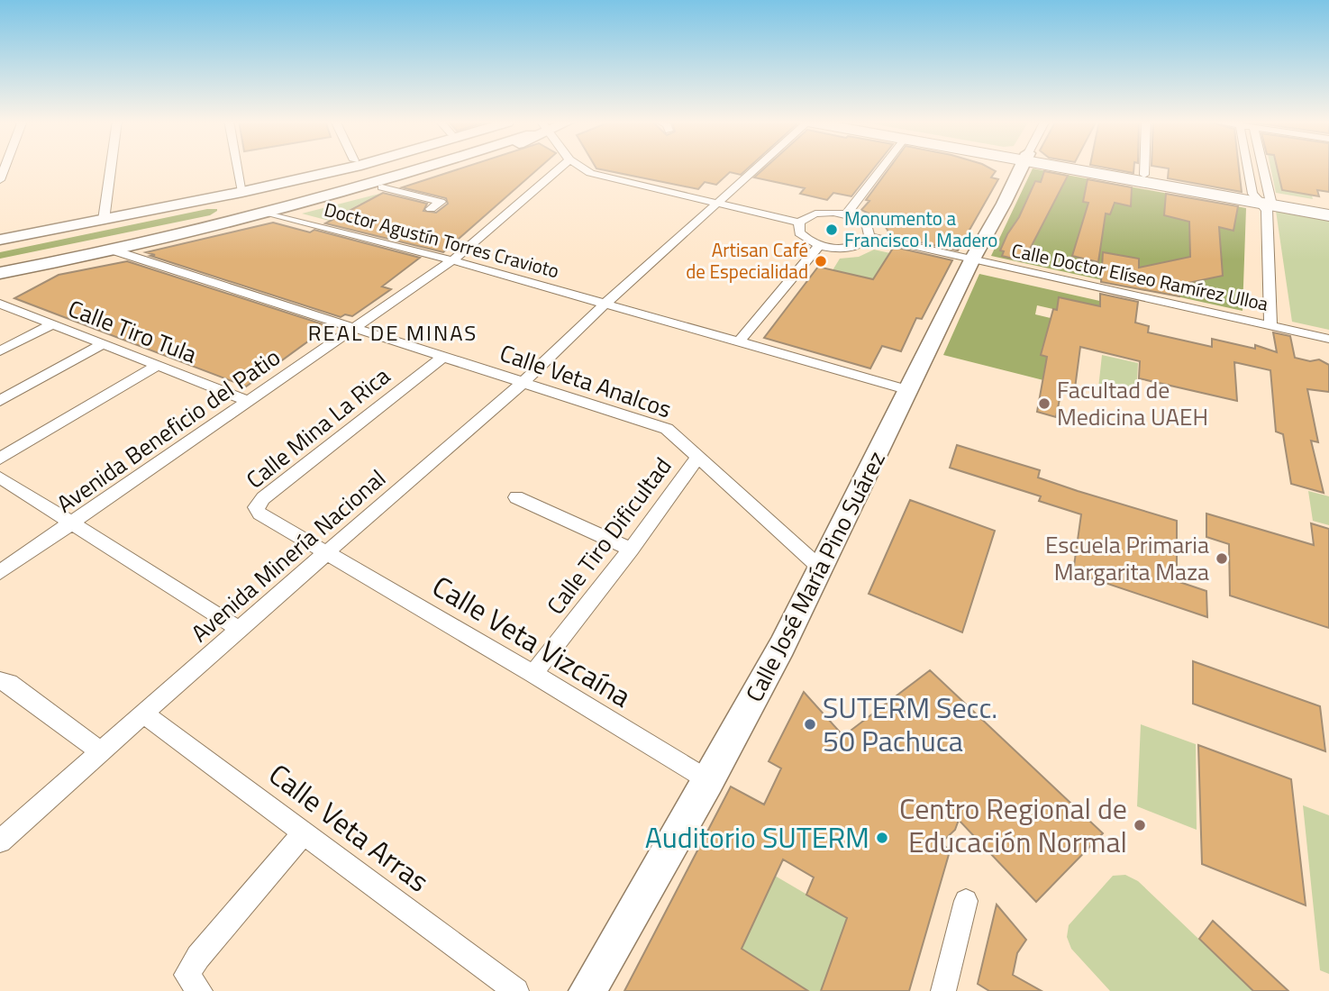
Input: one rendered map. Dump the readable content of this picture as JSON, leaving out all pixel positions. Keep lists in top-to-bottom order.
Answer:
{
  "streets": {
    "main road": ["Calle José María Pino Suárez"],
    "street": [
      "Doctor Agustín Torres Cravioto",
      "Calle Doctor Elíseo Ramírez Ulloa",
      "Calle Tiro Tula",
      "Calle Veta Analcos",
      "Calle Mina La Rica",
      "Avenida Beneficio del Patio",
      "Calle Tiro Dificultad",
      "Avenida Minería Nacional",
      "Calle Veta Vizcaína",
      "Calle Veta Arras"
    ]
  },
  "crossings": [
    ["Doctor Agustín Torres Cravioto", "Avenida Beneficio del Patio"],
    ["Doctor Agustín Torres Cravioto", "Avenida Minería Nacional"],
    ["Doctor Agustín Torres Cravioto", "Calle José María Pino Suárez"],
    ["Calle Doctor Elíseo Ramírez Ulloa", "Calle José María Pino Suárez"],
    ["Calle Tiro Tula", "Avenida Beneficio del Patio"],
    ["Calle Veta Analcos", "Calle Mina La Rica"],
    ["Calle Veta Analcos", "Avenida Beneficio del Patio"],
    ["Calle Veta Analcos", "Calle Tiro Dificultad"],
    ["Calle Veta Analcos", "Avenida Minería Nacional"],
    ["Calle Veta Analcos", "Calle José María Pino Suárez"],
    ["Calle Mina La Rica", "Avenida Minería Nacional"],
    ["Calle Mina La Rica", "Calle Veta Vizcaína"],
    ["Calle Tiro Dificultad", "Calle Veta Vizcaína"],
    ["Avenida Minería Nacional", "Calle Veta Vizcaína"],
    ["Avenida Minería Nacional", "Calle Veta Arras"],
    ["Calle José María Pino Suárez", "Calle Veta Vizcaína"]
  ],
  "districts": ["REAL DE MINAS"],
  "places": [
    "Monumento a Francisco I. Madero",
    "Artisan Café de Especialidad",
    "Facultad de Medicina UAEH",
    "Escuela Primaria Margarita Maza",
    "SUTERM Secc. 50 Pachuca",
    "Centro Regional de Educación Normal",
    "Auditorio SUTERM"
  ]
}
